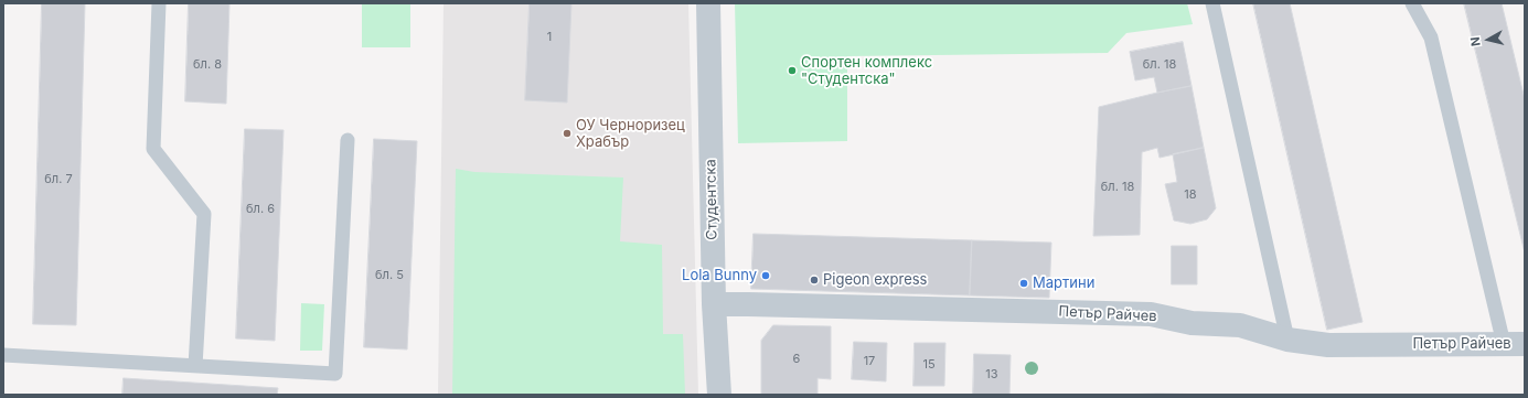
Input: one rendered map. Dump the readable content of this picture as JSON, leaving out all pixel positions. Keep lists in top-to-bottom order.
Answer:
{
  "streets": {
    "street": ["Студентска", "Петър Райчев"]
  },
  "crossings": [
    ["Студентска", "Петър Райчев"]
  ],
  "places": [
    "Спортен комплекс \"Студентска\"",
    "ОУ Черноризец Храбър",
    "Lola Bunny",
    "Pigeon express",
    "Мартини"
  ],
  "house_numbers": [
    "1",
    "бл. 8",
    "бл. 18",
    "бл. 7",
    "бл. 18",
    "18",
    "бл. 6",
    "бл. 5",
    "6",
    "17",
    "15",
    "13"
  ],
  "north": "left"
}
